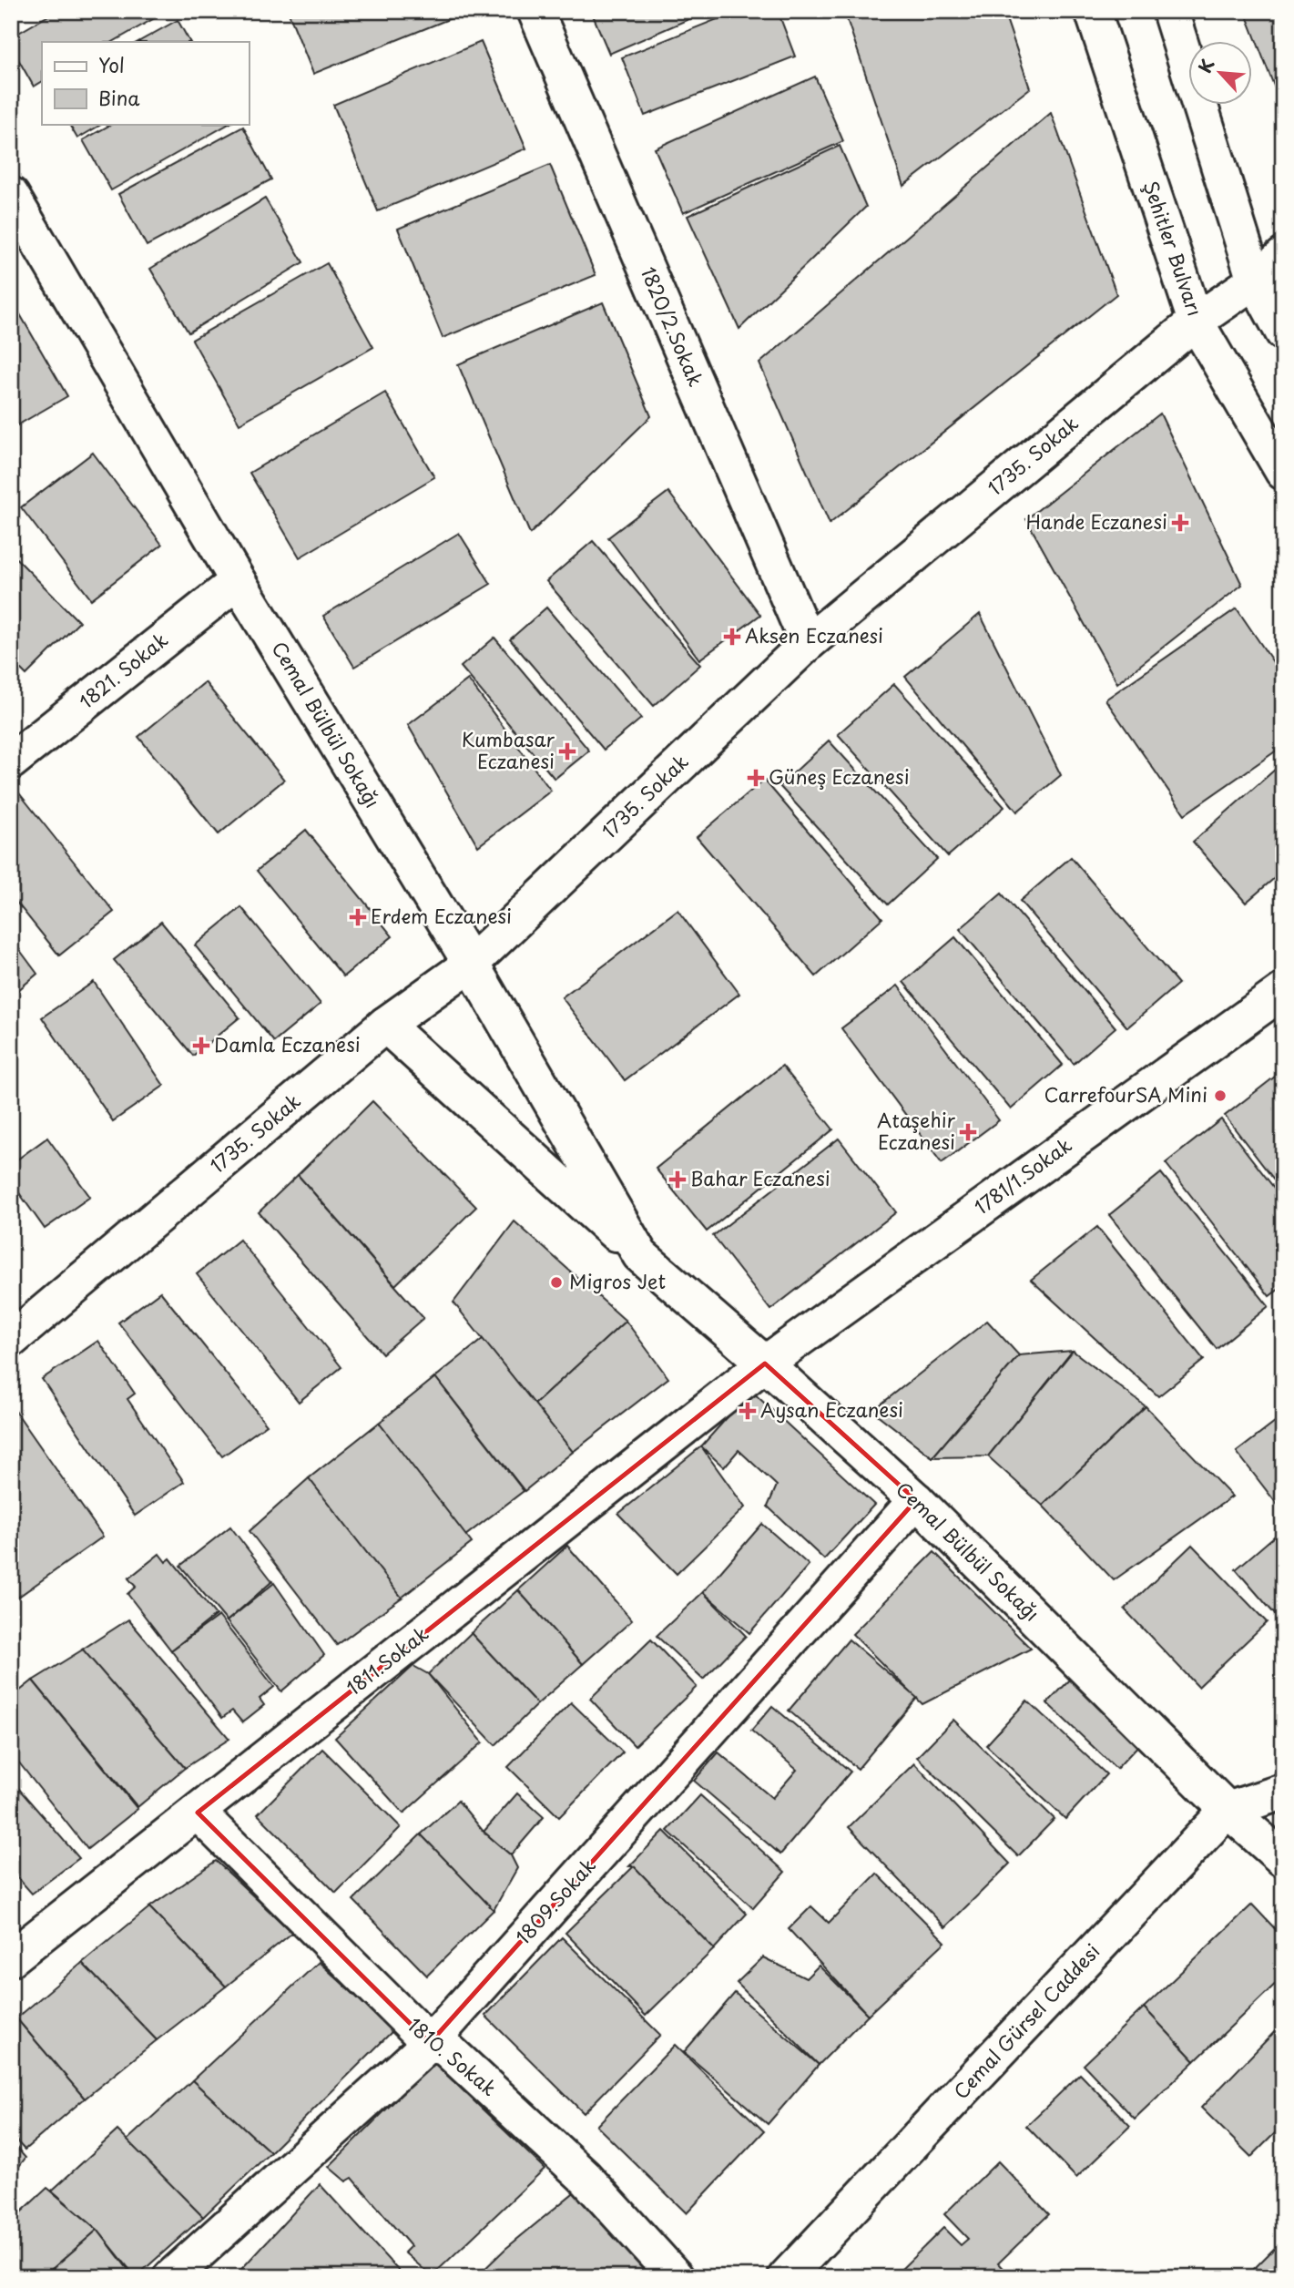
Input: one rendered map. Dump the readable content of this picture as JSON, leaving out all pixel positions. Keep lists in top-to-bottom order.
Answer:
{
  "streets": {
    "street": [
      "Şehitler Bulvarı",
      "1820/2.Sokak",
      "1735. Sokak",
      "1821. Sokak",
      "Cemal Bülbül Sokağı",
      "1781/1.Sokak",
      "1811.Sokak",
      "1809.Sokak",
      "Cemal Gürsel Caddesi",
      "1810. Sokak"
    ]
  },
  "crossings": [
    ["Şehitler Bulvarı", "1735. Sokak"],
    ["1820/2.Sokak", "1735. Sokak"],
    ["1735. Sokak", "Cemal Bülbül Sokağı"],
    ["1821. Sokak", "Cemal Bülbül Sokağı"],
    ["Cemal Bülbül Sokağı", "1781/1.Sokak"],
    ["Cemal Bülbül Sokağı", "1811.Sokak"],
    ["Cemal Bülbül Sokağı", "1809.Sokak"],
    ["Cemal Bülbül Sokağı", "Cemal Gürsel Caddesi"],
    ["1781/1.Sokak", "1811.Sokak"],
    ["1811.Sokak", "1810. Sokak"],
    ["1809.Sokak", "1810. Sokak"]
  ],
  "places": {
    "health": [
      "Hande Eczanesi",
      "Aksen Eczanesi",
      "Kumbasar Eczanesi",
      "Güneş Eczanesi",
      "Erdem Eczanesi",
      "Damla Eczanesi",
      "Ataşehir Eczanesi",
      "Bahar Eczanesi",
      "Aysan Eczanesi"
    ],
    "other": ["CarrefourSA Mini", "Migros Jet"]
  },
  "legend": ["Yol", "Bina"],
  "north": "top left"
}
